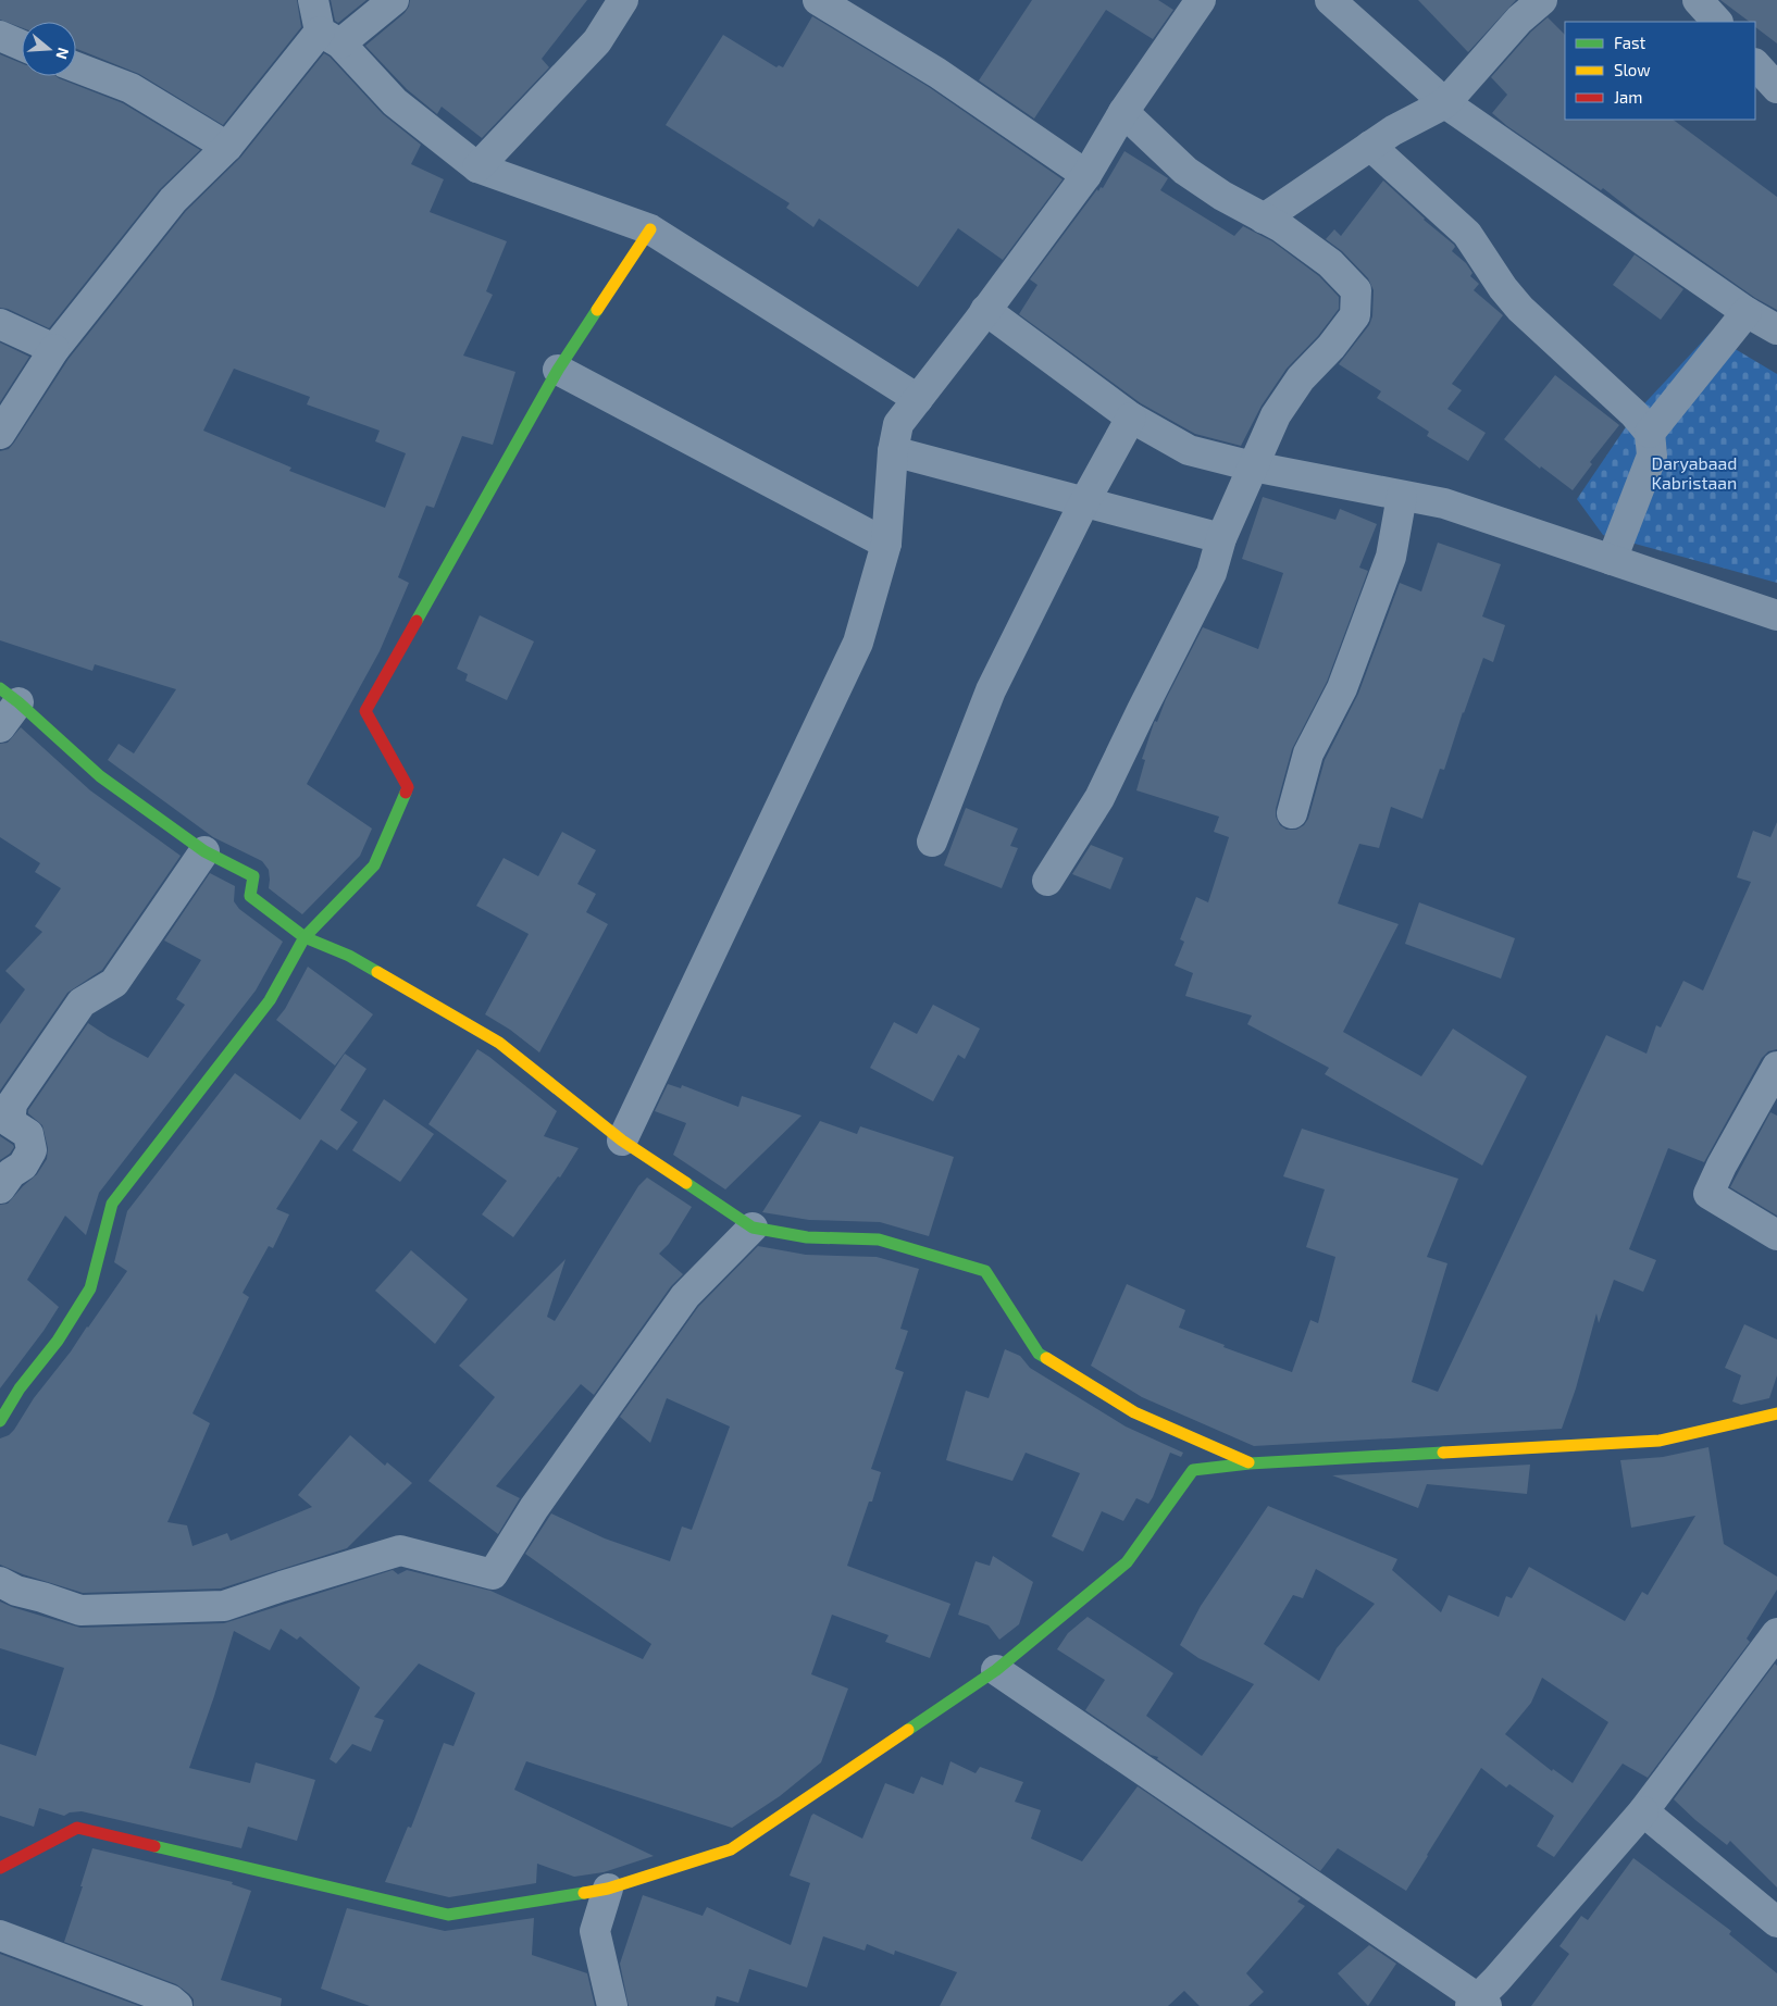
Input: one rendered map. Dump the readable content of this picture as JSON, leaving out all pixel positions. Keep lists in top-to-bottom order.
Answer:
{
  "parks": ["Daryabaad Kabristaan"],
  "legend": ["Fast", "Slow", "Jam"],
  "north": "right"
}
